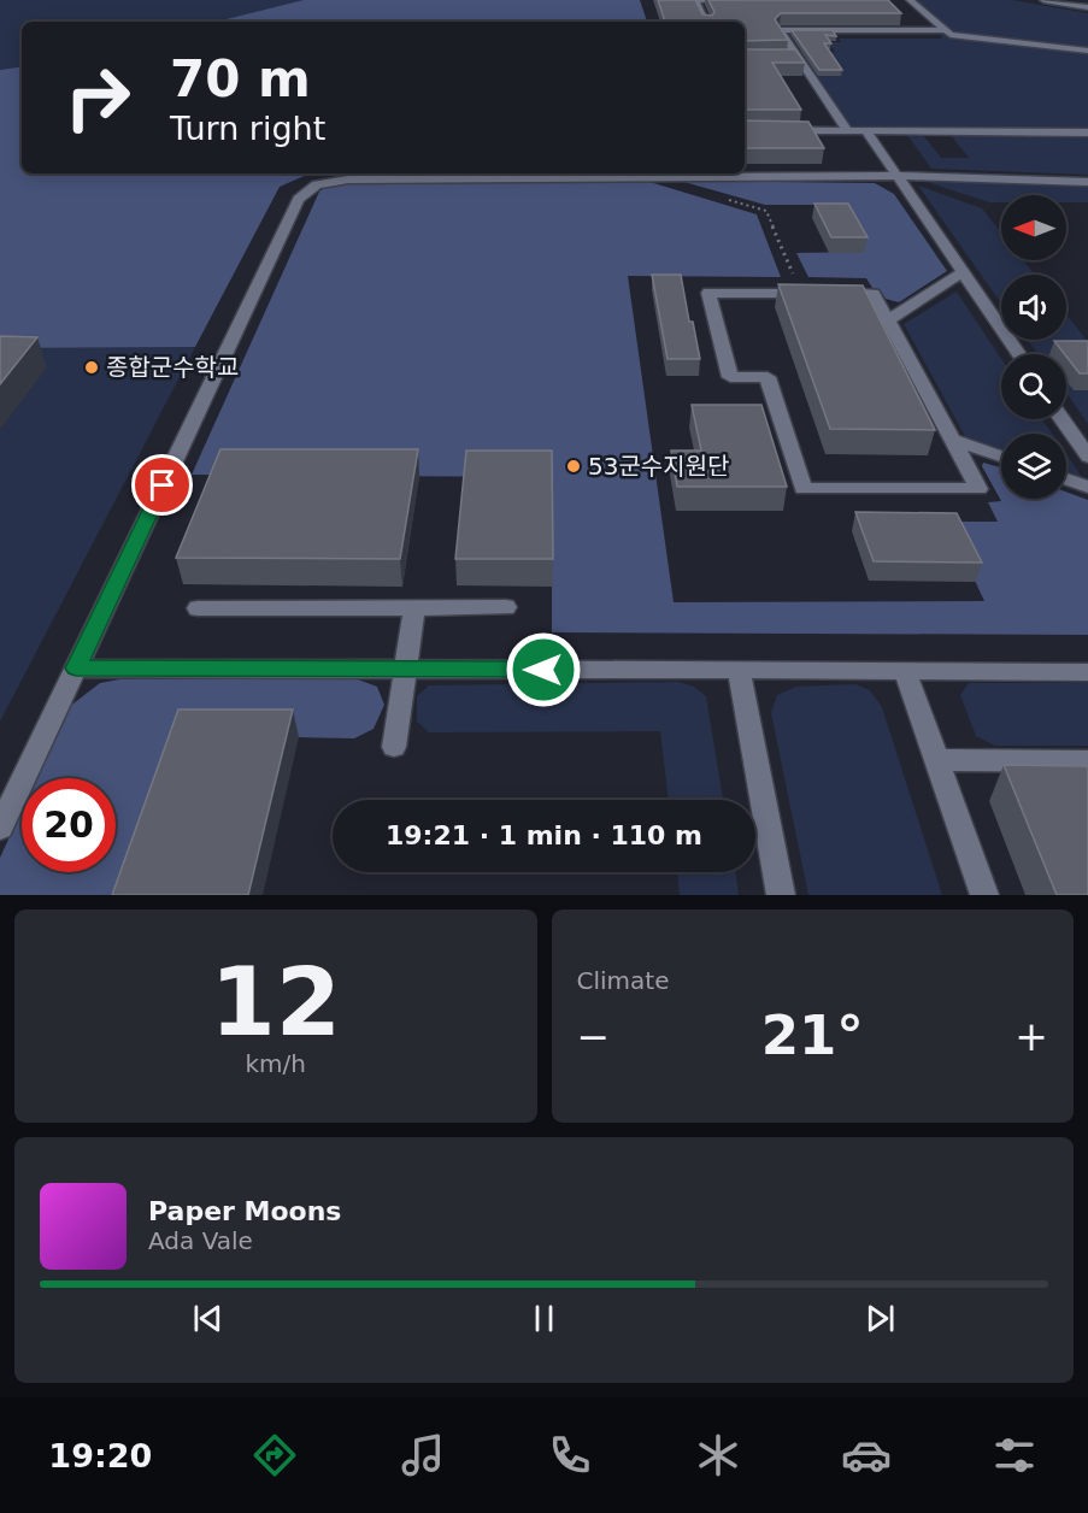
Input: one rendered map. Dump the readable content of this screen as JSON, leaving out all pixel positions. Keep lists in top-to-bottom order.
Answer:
{
  "places": ["종합군수학교", "53군수지원단"],
  "north": "left",
  "page": {
    "turn": ["70 m", "Turn right"],
    "limit": "20",
    "trip": "19:21 · 1 min · 110 m",
    "tile": [
      ["12", "km/h"],
      "Climate"
    ],
    "heat": ["−", "21°", "+"],
    "song": ["Paper Moons", "Ada Vale"],
    "tabs": "19:20"
  }
}
